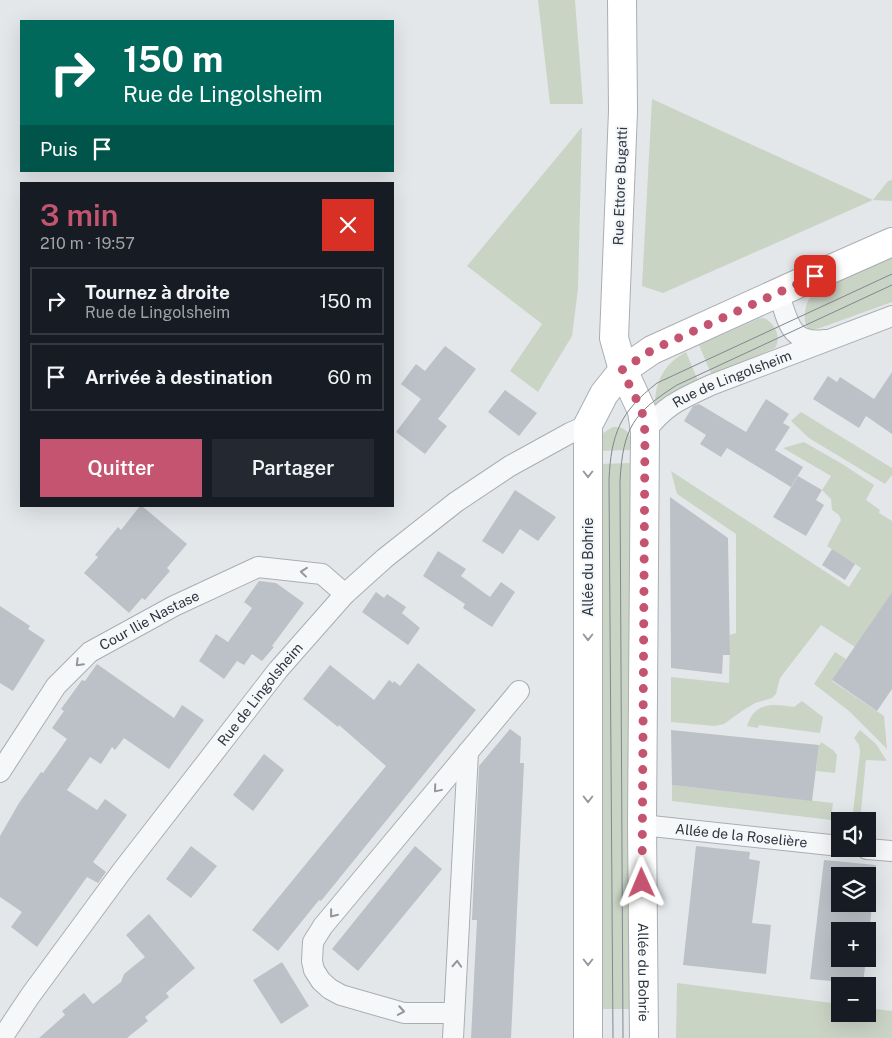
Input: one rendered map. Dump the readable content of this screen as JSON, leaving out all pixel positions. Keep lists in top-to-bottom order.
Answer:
{
  "streets": {
    "main road": ["Rue Ettore Bugatti", "Allée du Bohrie"],
    "street": ["Rue de Lingolsheim", "Cour Ilie Nastase", "Allée de la Roselière"]
  },
  "crossings": [
    ["Rue Ettore Bugatti", "Allée du Bohrie"],
    ["Rue de Lingolsheim", "Allée du Bohrie"],
    ["Rue de Lingolsheim", "Cour Ilie Nastase"],
    ["Allée du Bohrie", "Allée de la Roselière"]
  ],
  "one_way": ["Cour Ilie Nastase"],
  "page": {
    "turn": ["150 m", "Rue de Lingolsheim"],
    "then": "Puis",
    "heading": ["3 min", "210 m · 19:57"],
    "list": [
      {
        "name": "Tournez à droite",
        "note": "Rue de Lingolsheim",
        "value": "150 m"
      },
      {
        "name": "Arrivée à destination",
        "value": "60 m"
      }
    ],
    "buttons": ["Quitter", "Partager"],
    "map_buttons": ["+", "−"]
  }
}
